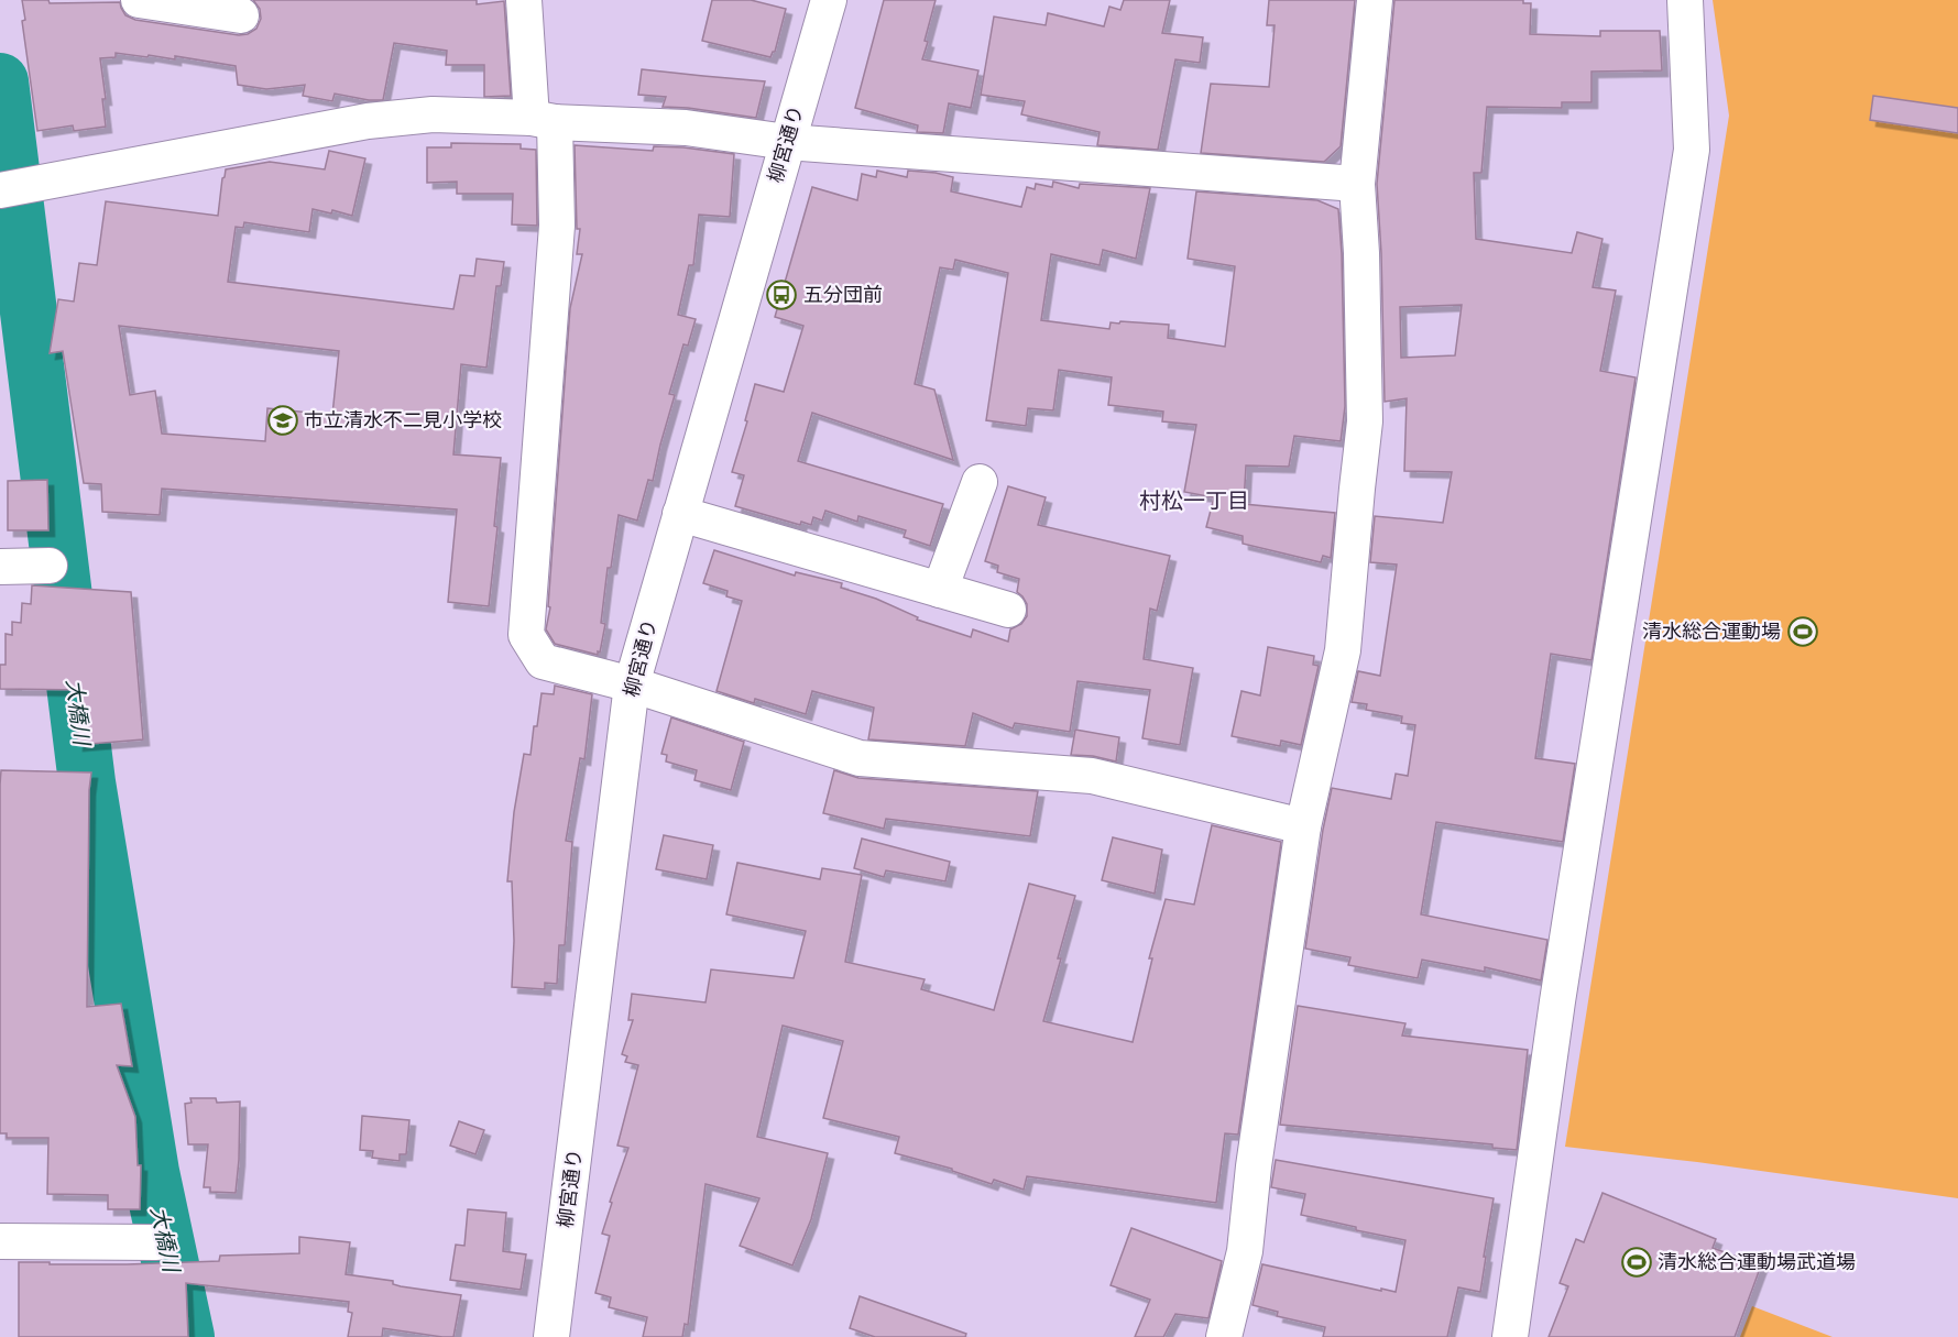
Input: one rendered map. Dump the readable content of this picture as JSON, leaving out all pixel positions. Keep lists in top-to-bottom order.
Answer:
{
  "streets": {
    "street": ["柳宮通り"]
  },
  "districts": ["村松一丁目"],
  "water": ["大橋川"],
  "places": {
    "bus stop": ["五分団前"],
    "school or university": ["市立清水不二見小学校"],
    "sports": ["清水総合運動場", "清水総合運動場武道場"]
  }
}
